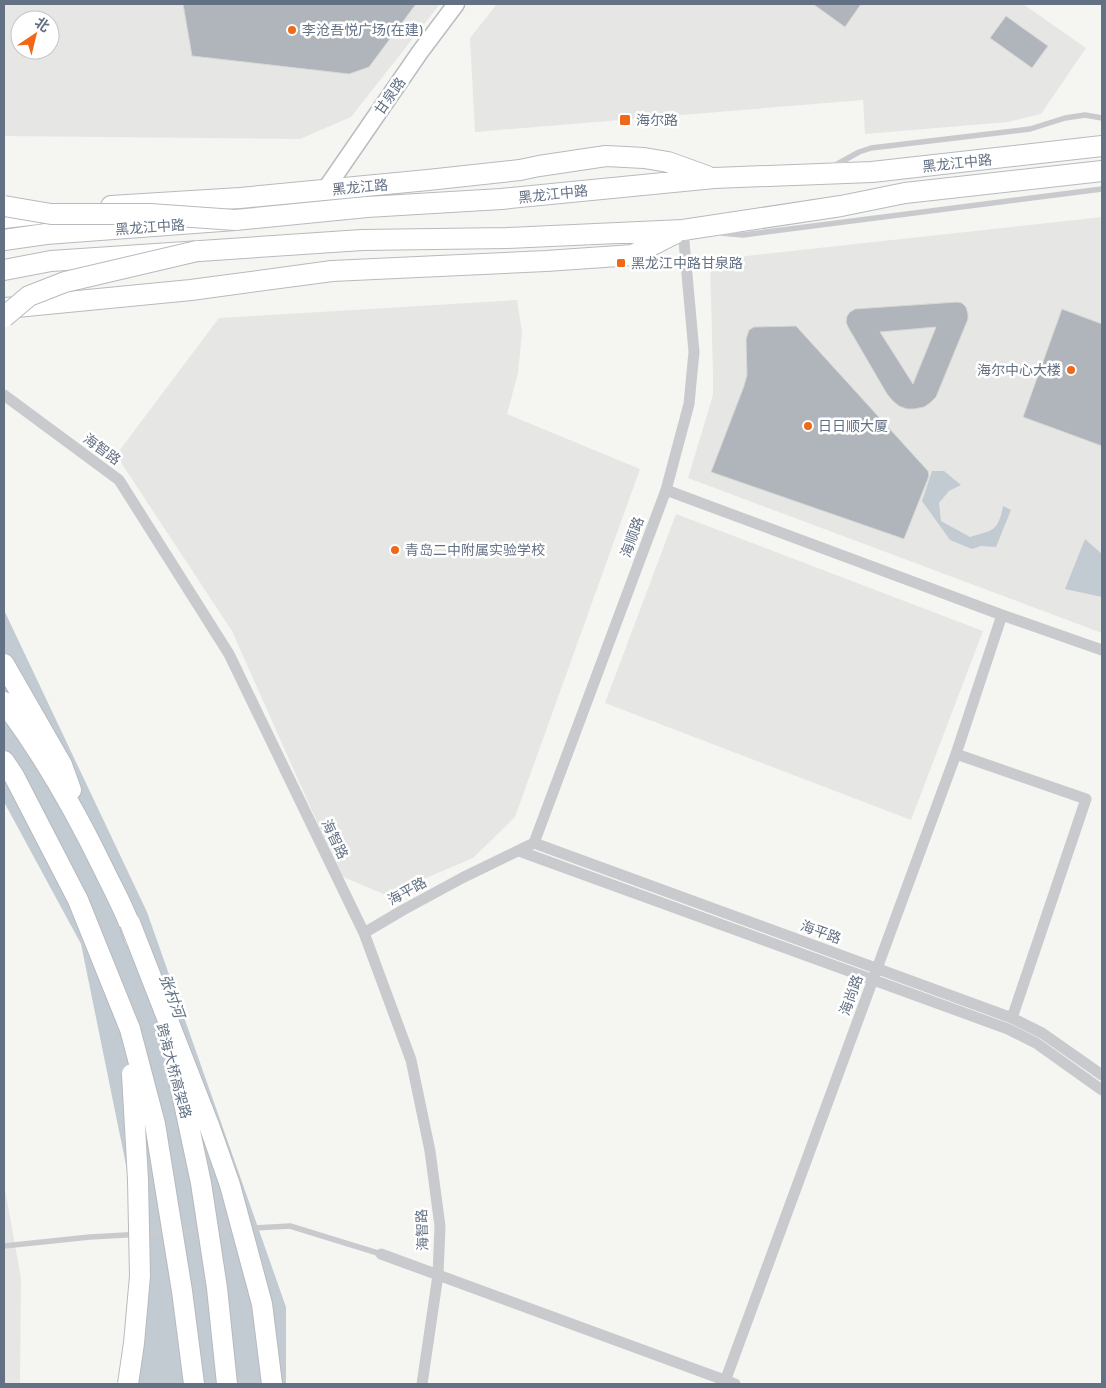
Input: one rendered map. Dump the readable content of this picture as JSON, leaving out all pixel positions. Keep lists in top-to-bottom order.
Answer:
{
  "streets": {
    "highway": ["黑龙江中路", "黑龙江路", "跨海大桥高架路"],
    "street": [
      "甘泉路",
      "海智路",
      "海顺路",
      "海平路",
      "海尚路"
    ]
  },
  "crossings": [
    ["甘泉路", "黑龙江路"],
    ["黑龙江中路", "黑龙江路"],
    ["黑龙江中路", "海顺路"],
    ["海智路", "海平路"],
    ["海顺路", "海平路"],
    ["海平路", "海尚路"]
  ],
  "water": ["张村河"],
  "places": {
    "other": [
      "李沧吾悦广场(在建)",
      "海尔中心大楼",
      "日日顺大厦",
      "青岛二中附属实验学校"
    ],
    "transit": ["海尔路", "黑龙江中路甘泉路"]
  },
  "north": "top right"
}
